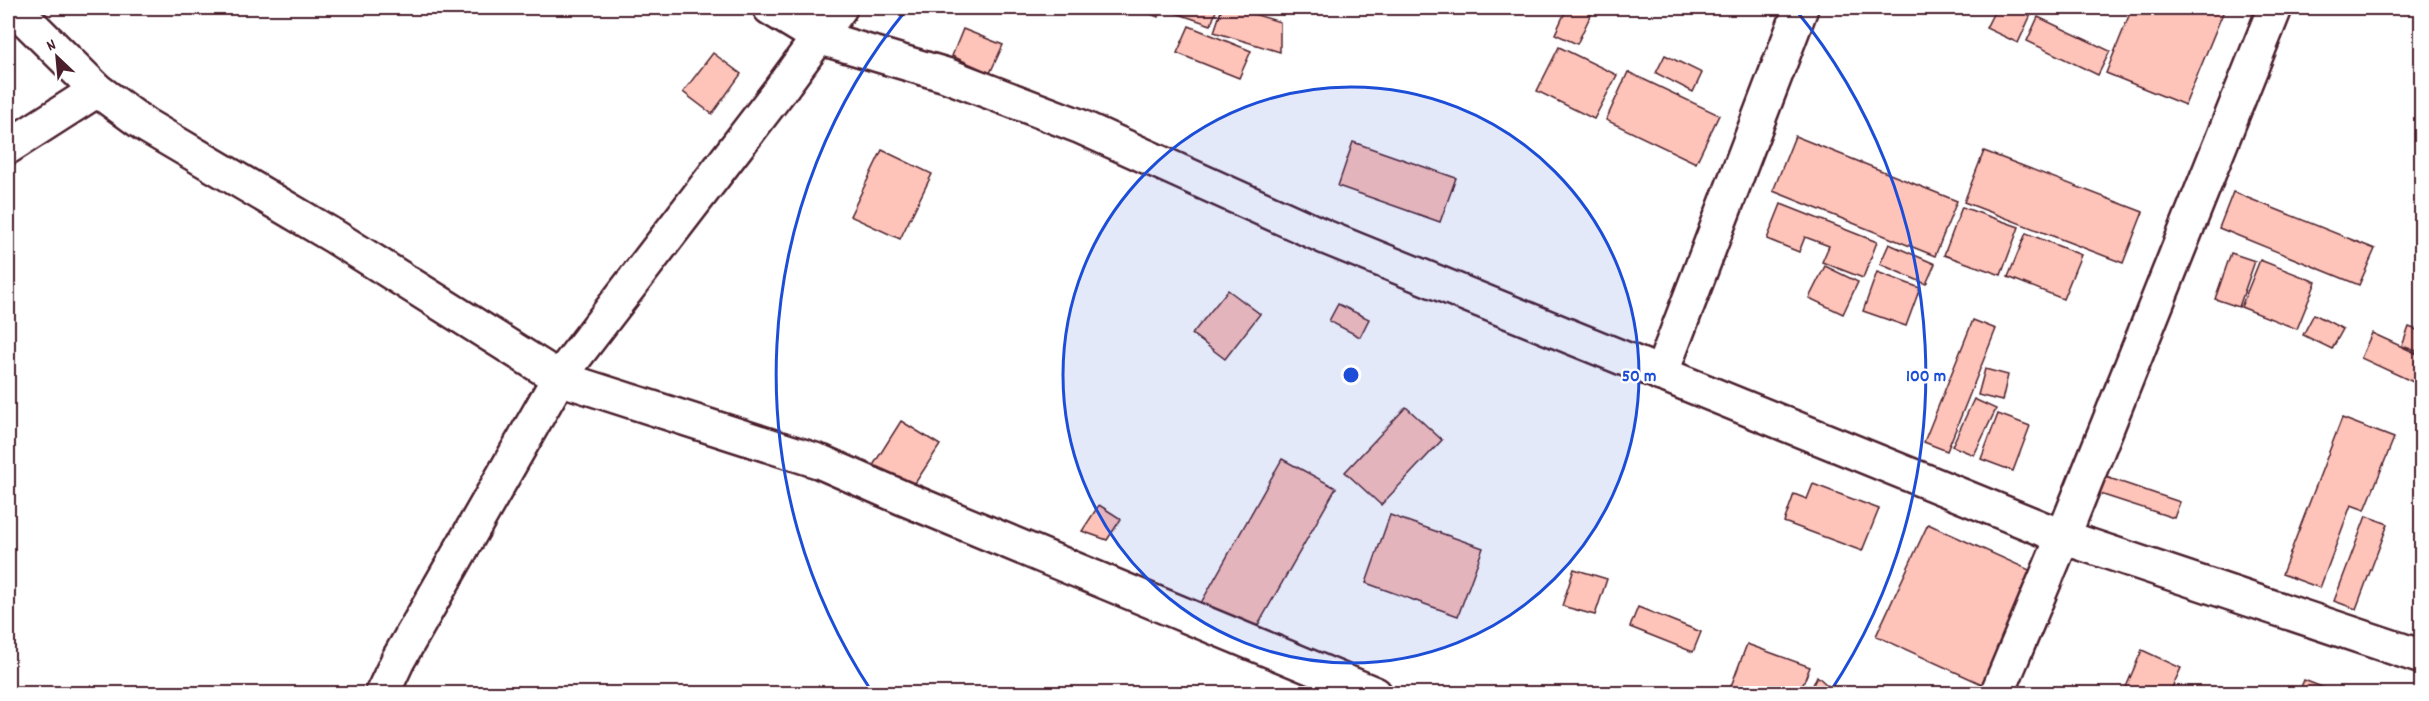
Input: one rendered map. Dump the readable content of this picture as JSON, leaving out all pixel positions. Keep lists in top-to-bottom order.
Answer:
{
  "north": "top left",
  "rings": ["50 m", "100 m"]
}
